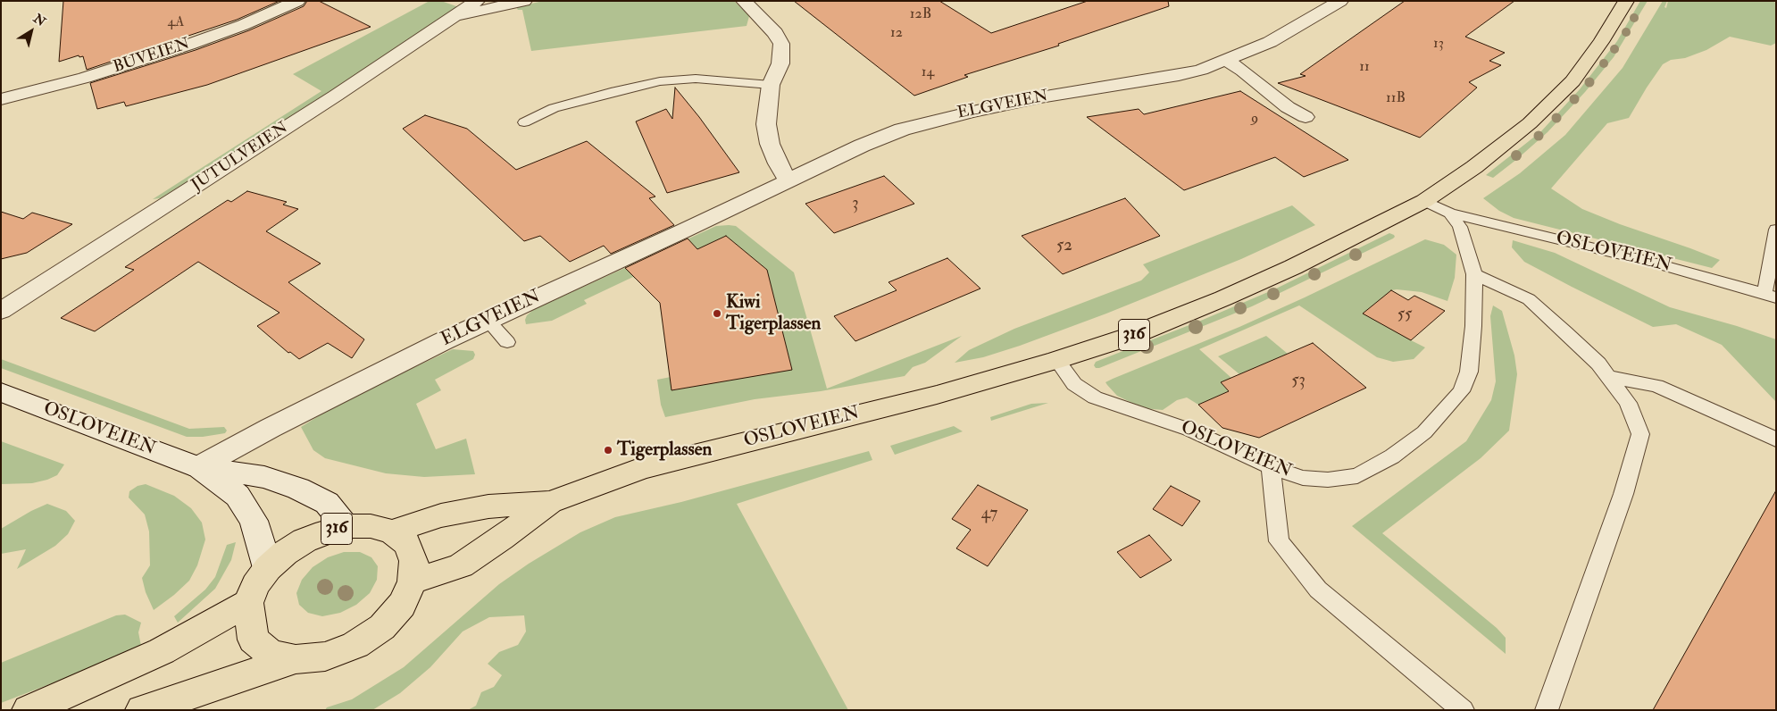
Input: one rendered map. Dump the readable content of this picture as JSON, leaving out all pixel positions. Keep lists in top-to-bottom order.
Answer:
{
  "streets": {
    "main road": ["OSLOVEIEN", "316"],
    "street": ["BUVEIEN", "ELGVEIEN", "JUTULVEIEN"]
  },
  "crossings": [
    ["ELGVEIEN", "OSLOVEIEN"],
    ["OSLOVEIEN", "316"]
  ],
  "places": ["Kiwi Tigerplassen", "Tigerplassen"],
  "house_numbers": [
    "12B",
    "4A",
    "12",
    "13",
    "11",
    "14",
    "11B",
    "9",
    "3",
    "52",
    "55",
    "53",
    "47"
  ],
  "north": "top right"
}
